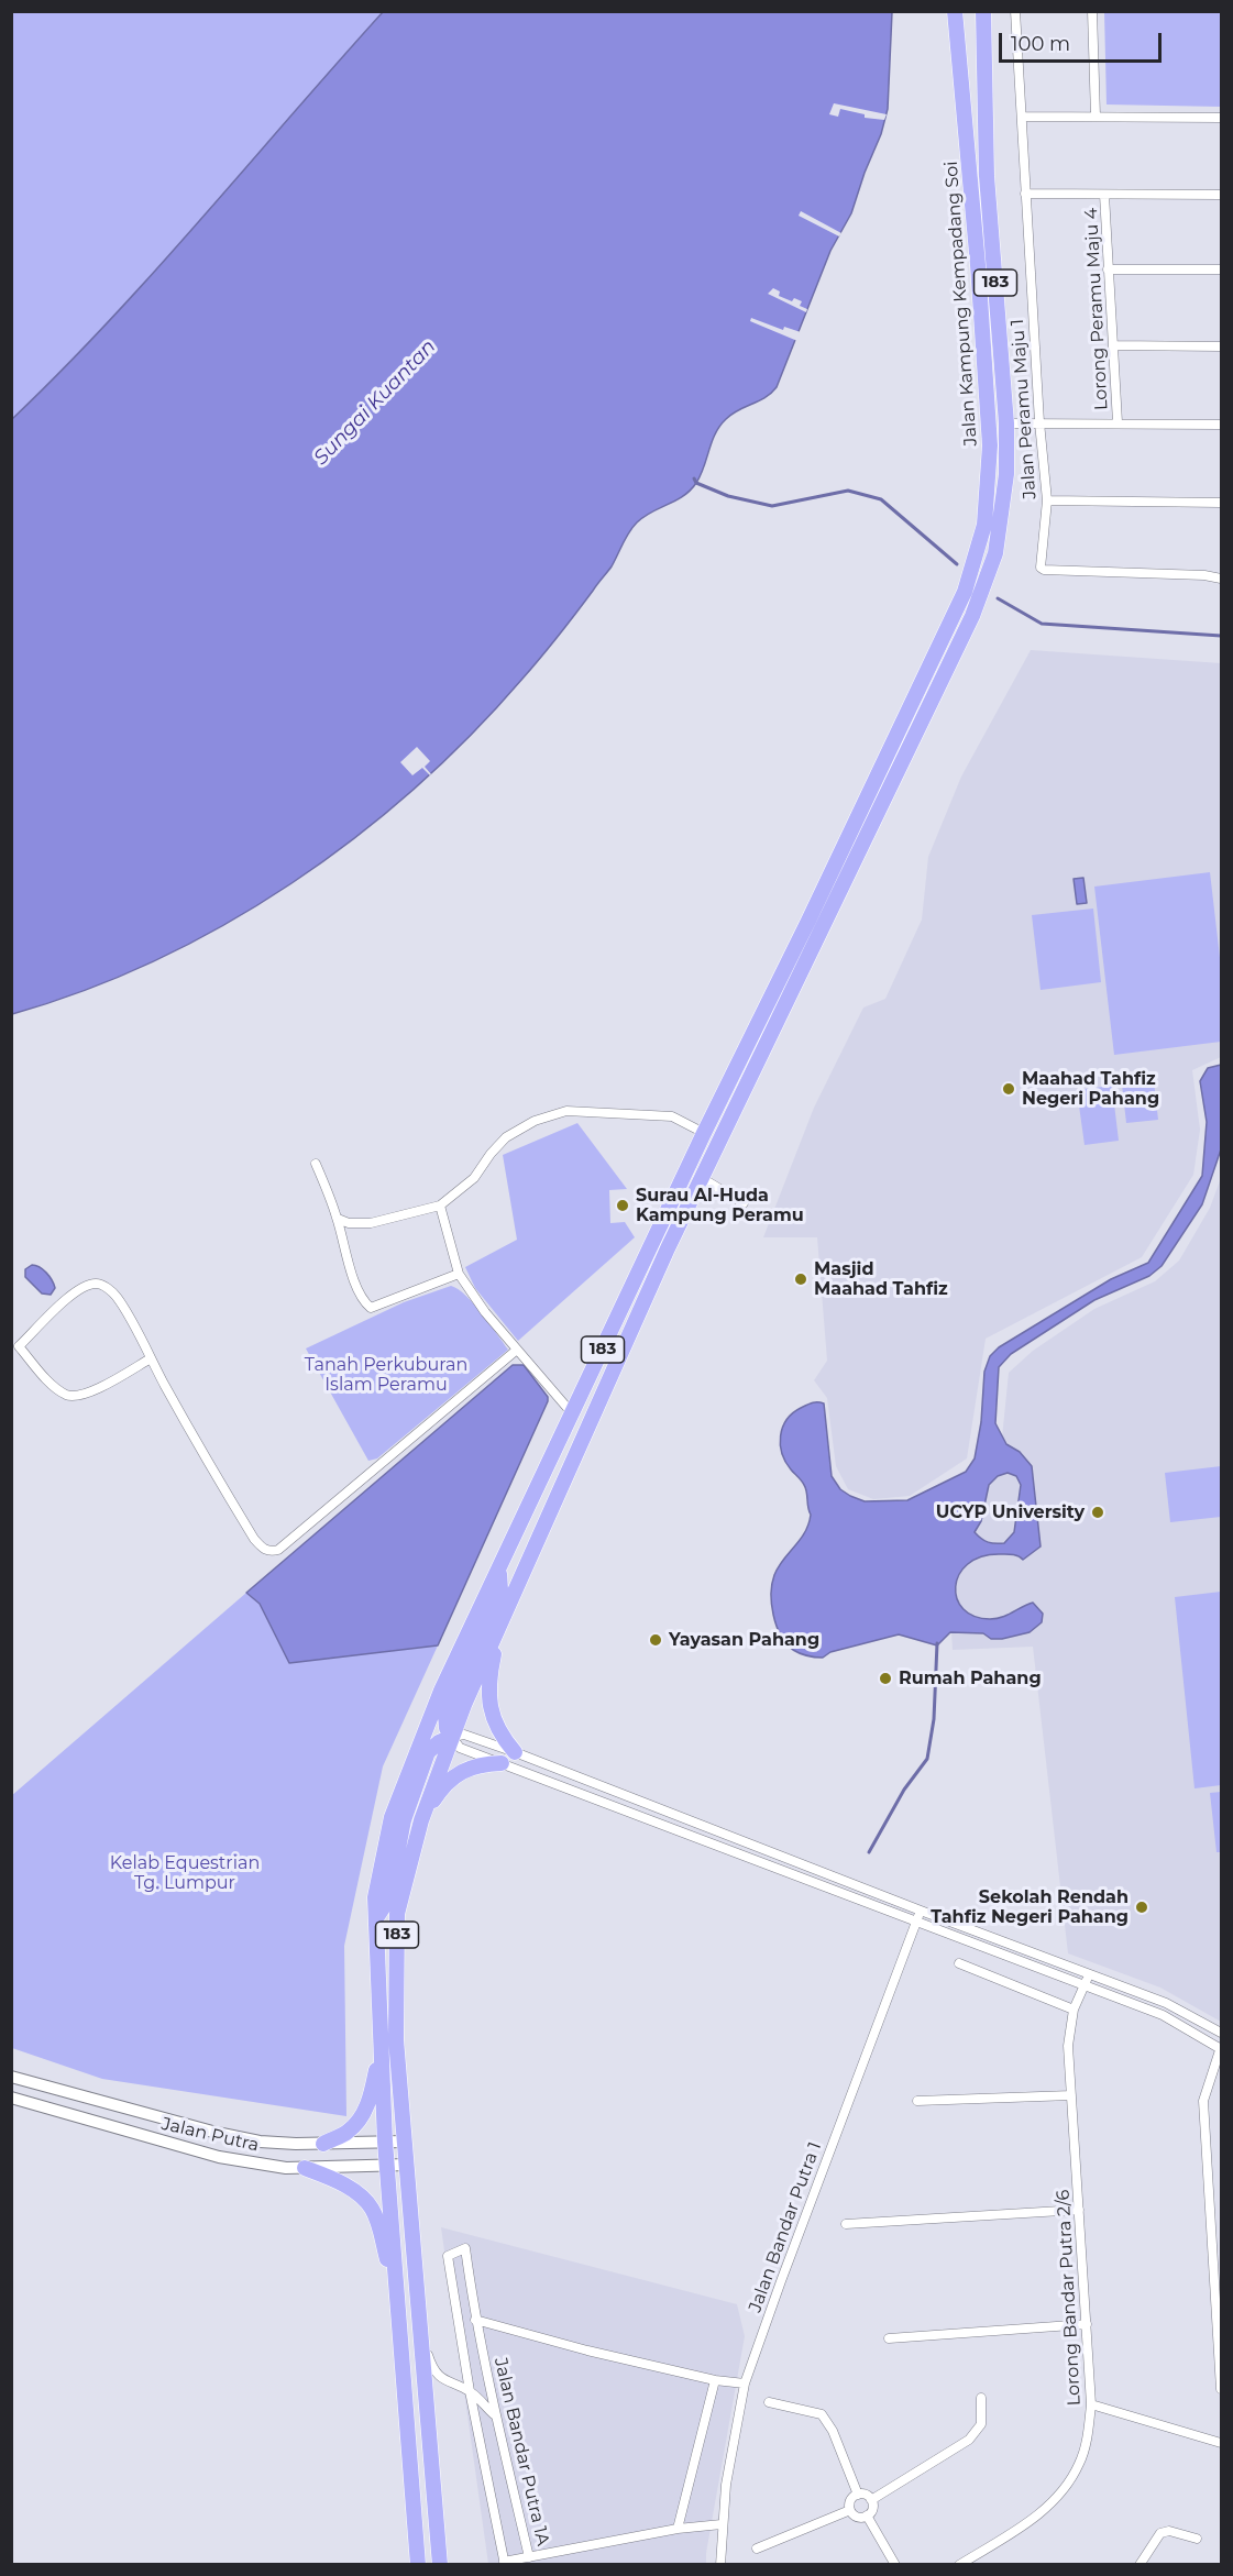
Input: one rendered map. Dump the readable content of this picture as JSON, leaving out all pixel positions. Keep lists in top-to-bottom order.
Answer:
{
  "streets": {
    "highway": ["183", "Jalan Kampung Kempadang Soi"],
    "main road": ["Jalan Putra"],
    "street": [
      "Lorong Peramu Maju 4",
      "Jalan Peramu Maju 1",
      "Jalan Bandar Putra 1",
      "Lorong Bandar Putra 2/6",
      "Jalan Bandar Putra 1A"
    ]
  },
  "crossings": [
    ["183", "Jalan Kampung Kempadang Soi"],
    ["183", "Jalan Putra"],
    ["Jalan Bandar Putra 1", "Jalan Bandar Putra 1A"]
  ],
  "water": ["Sungai Kuantan"],
  "parks": ["Tanah Perkuburan Islam Peramu", "Kelab Equestrian Tg. Lumpur"],
  "places": [
    "Maahad Tahfiz Negeri Pahang",
    "Surau Al-Huda Kampung Peramu",
    "Masjid Maahad Tahfiz",
    "UCYP University",
    "Yayasan Pahang",
    "Rumah Pahang",
    "Sekolah Rendah Tahfiz Negeri Pahang"
  ],
  "scale_bar": "100 m"
}
